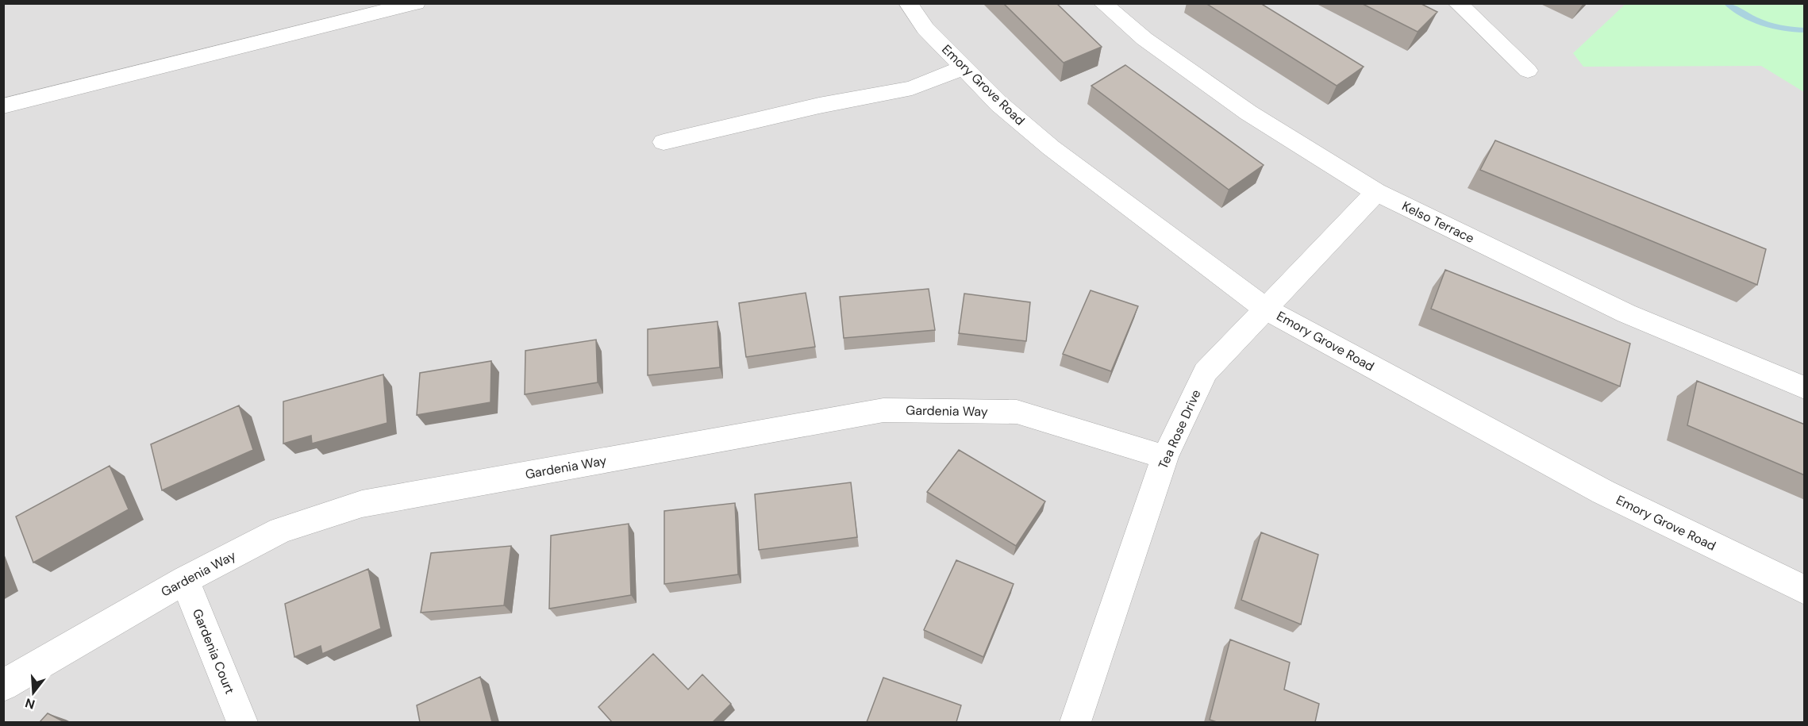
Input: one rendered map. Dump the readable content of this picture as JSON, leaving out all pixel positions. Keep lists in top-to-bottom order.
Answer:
{
  "streets": {
    "street": [
      "Emory Grove Road",
      "Kelso Terrace",
      "Gardenia Way",
      "Tea Rose Drive",
      "Gardenia Court"
    ]
  },
  "crossings": [
    ["Emory Grove Road", "Tea Rose Drive"],
    ["Kelso Terrace", "Tea Rose Drive"],
    ["Gardenia Way", "Tea Rose Drive"],
    ["Gardenia Way", "Gardenia Court"]
  ],
  "north": "bottom"
}
